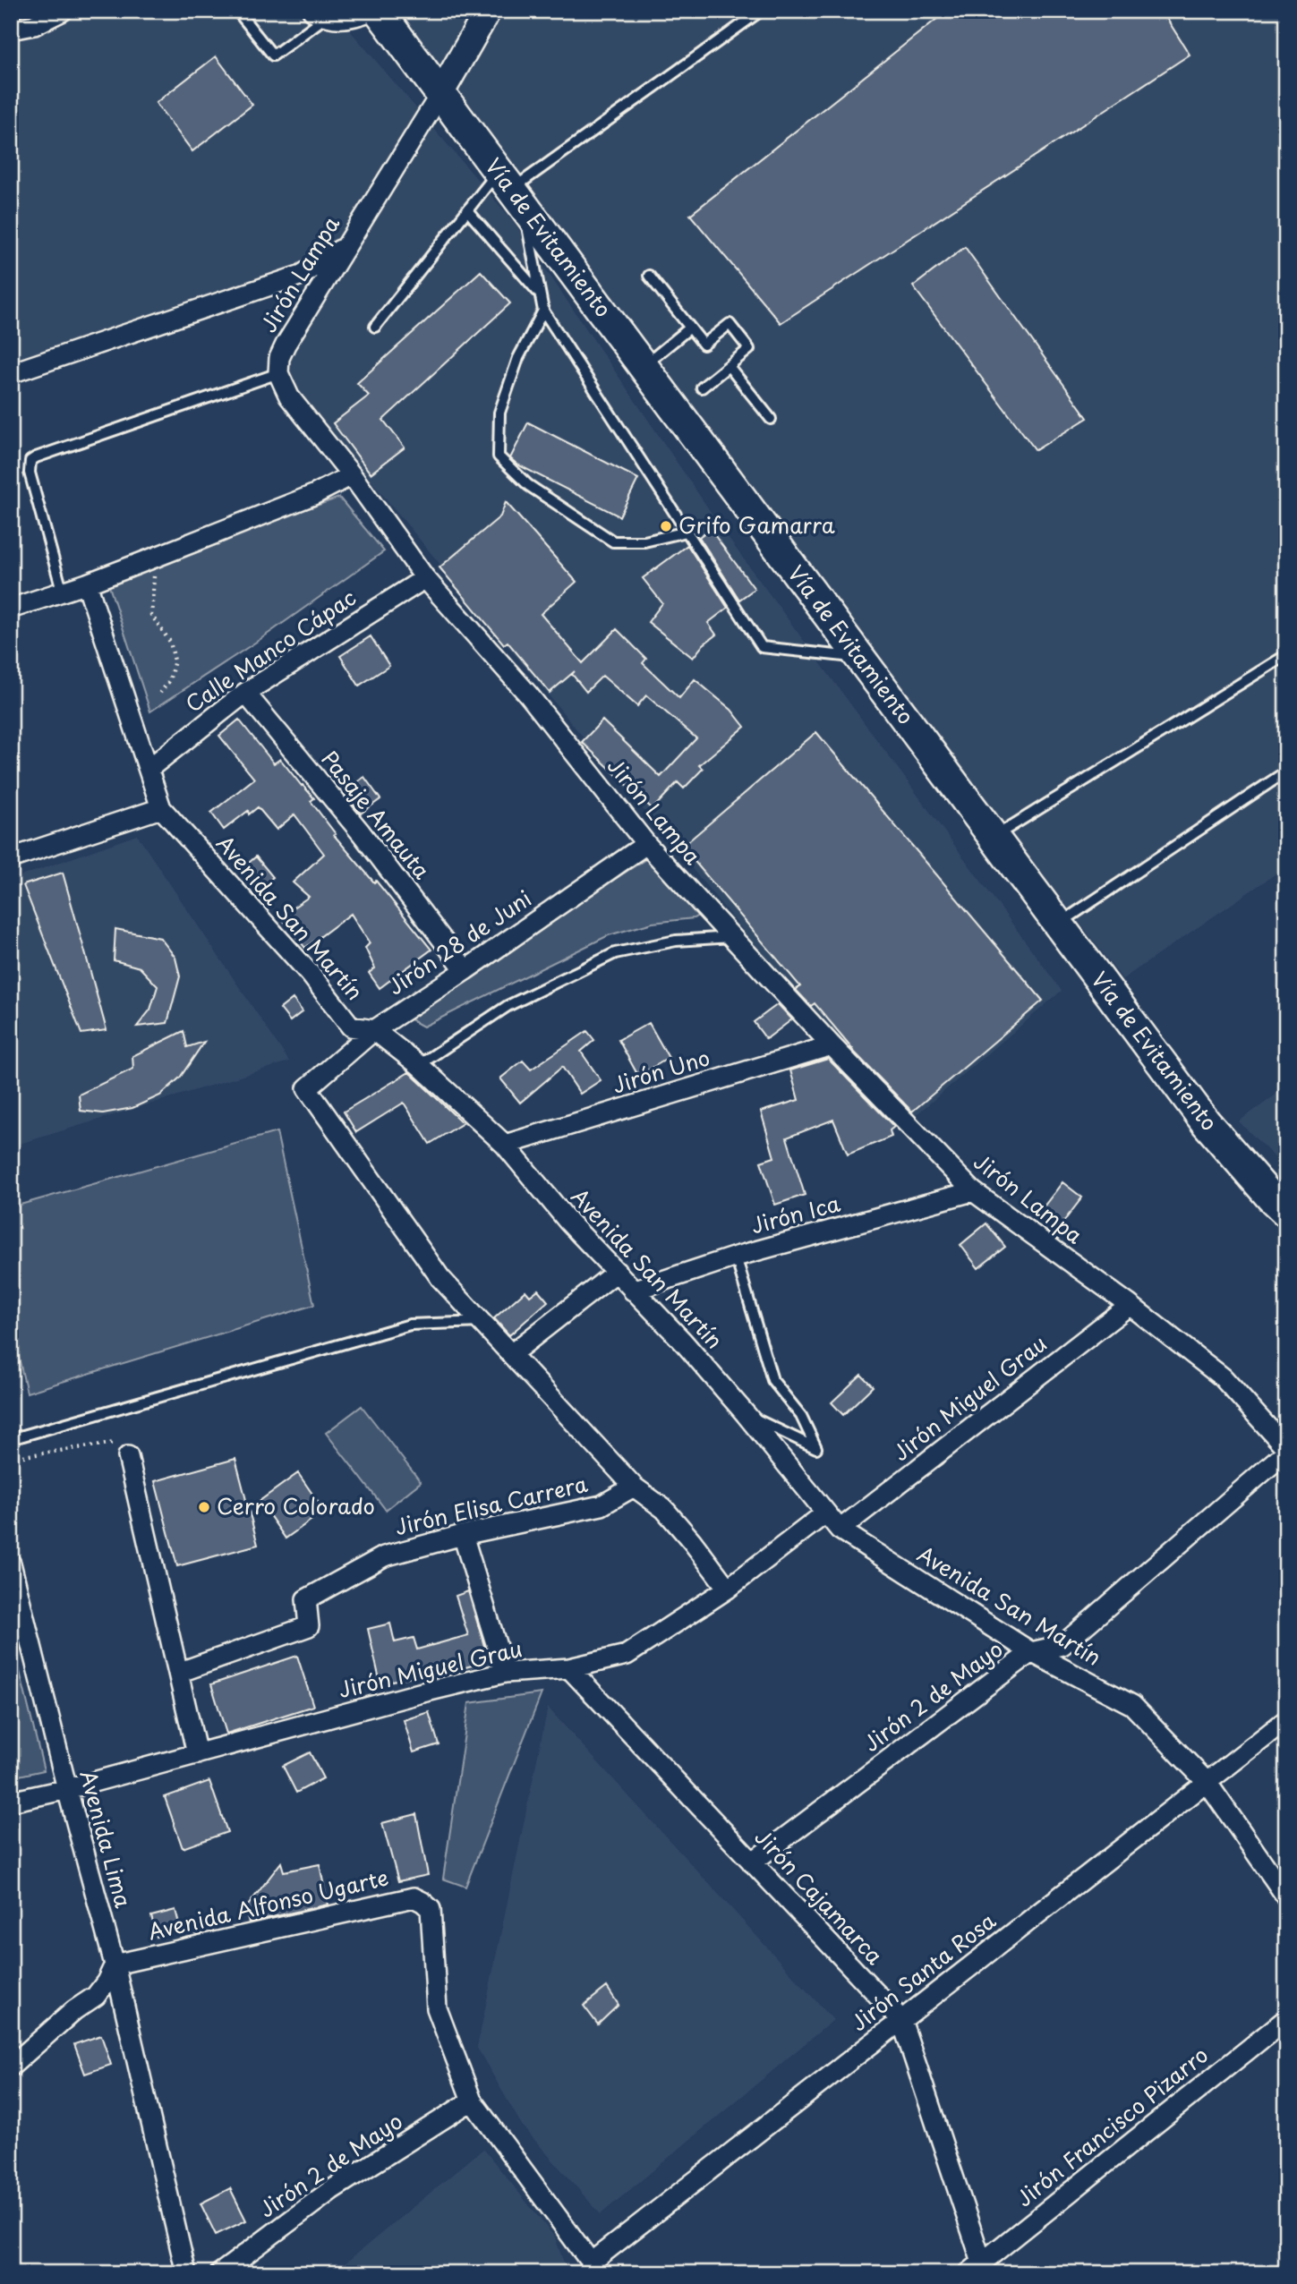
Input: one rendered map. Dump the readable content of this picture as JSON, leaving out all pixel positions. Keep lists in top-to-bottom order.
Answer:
{
  "streets": {
    "highway": ["Vía de Evitamiento"],
    "street": [
      "Jirón Lampa",
      "Calle Manco Cápac",
      "Pasaje Amauta",
      "Avenida San Martín",
      "Jirón 28 de Juni",
      "Jirón Uno",
      "Jirón Ica",
      "Jirón Miguel Grau",
      "Jirón Elisa Carrera",
      "Jirón 2 de Mayo",
      "Avenida Lima",
      "Jirón Cajamarca",
      "Avenida Alfonso Ugarte",
      "Jirón Santa Rosa",
      "Jirón Francisco Pizarro"
    ]
  },
  "crossings": [
    ["Vía de Evitamiento", "Jirón Lampa"],
    ["Jirón Lampa", "Calle Manco Cápac"],
    ["Jirón Lampa", "Jirón 28 de Juni"],
    ["Jirón Lampa", "Jirón Uno"],
    ["Jirón Lampa", "Jirón Ica"],
    ["Jirón Lampa", "Jirón Miguel Grau"],
    ["Jirón Lampa", "Jirón 2 de Mayo"],
    ["Calle Manco Cápac", "Pasaje Amauta"],
    ["Calle Manco Cápac", "Avenida San Martín"],
    ["Pasaje Amauta", "Jirón 28 de Juni"],
    ["Avenida San Martín", "Jirón 28 de Juni"],
    ["Avenida San Martín", "Jirón Uno"],
    ["Avenida San Martín", "Jirón Ica"],
    ["Avenida San Martín", "Jirón Miguel Grau"],
    ["Avenida San Martín", "Jirón 2 de Mayo"],
    ["Avenida San Martín", "Jirón Santa Rosa"],
    ["Jirón Miguel Grau", "Avenida Lima"],
    ["Jirón Miguel Grau", "Jirón Cajamarca"],
    ["Jirón 2 de Mayo", "Jirón Cajamarca"],
    ["Jirón 2 de Mayo", "Avenida Alfonso Ugarte"],
    ["Avenida Lima", "Avenida Alfonso Ugarte"],
    ["Jirón Cajamarca", "Jirón Santa Rosa"],
    ["Jirón Cajamarca", "Jirón Francisco Pizarro"],
    ["Avenida Alfonso Ugarte", "Jirón Santa Rosa"]
  ],
  "places": ["Grifo Gamarra", "Cerro Colorado"]
}
